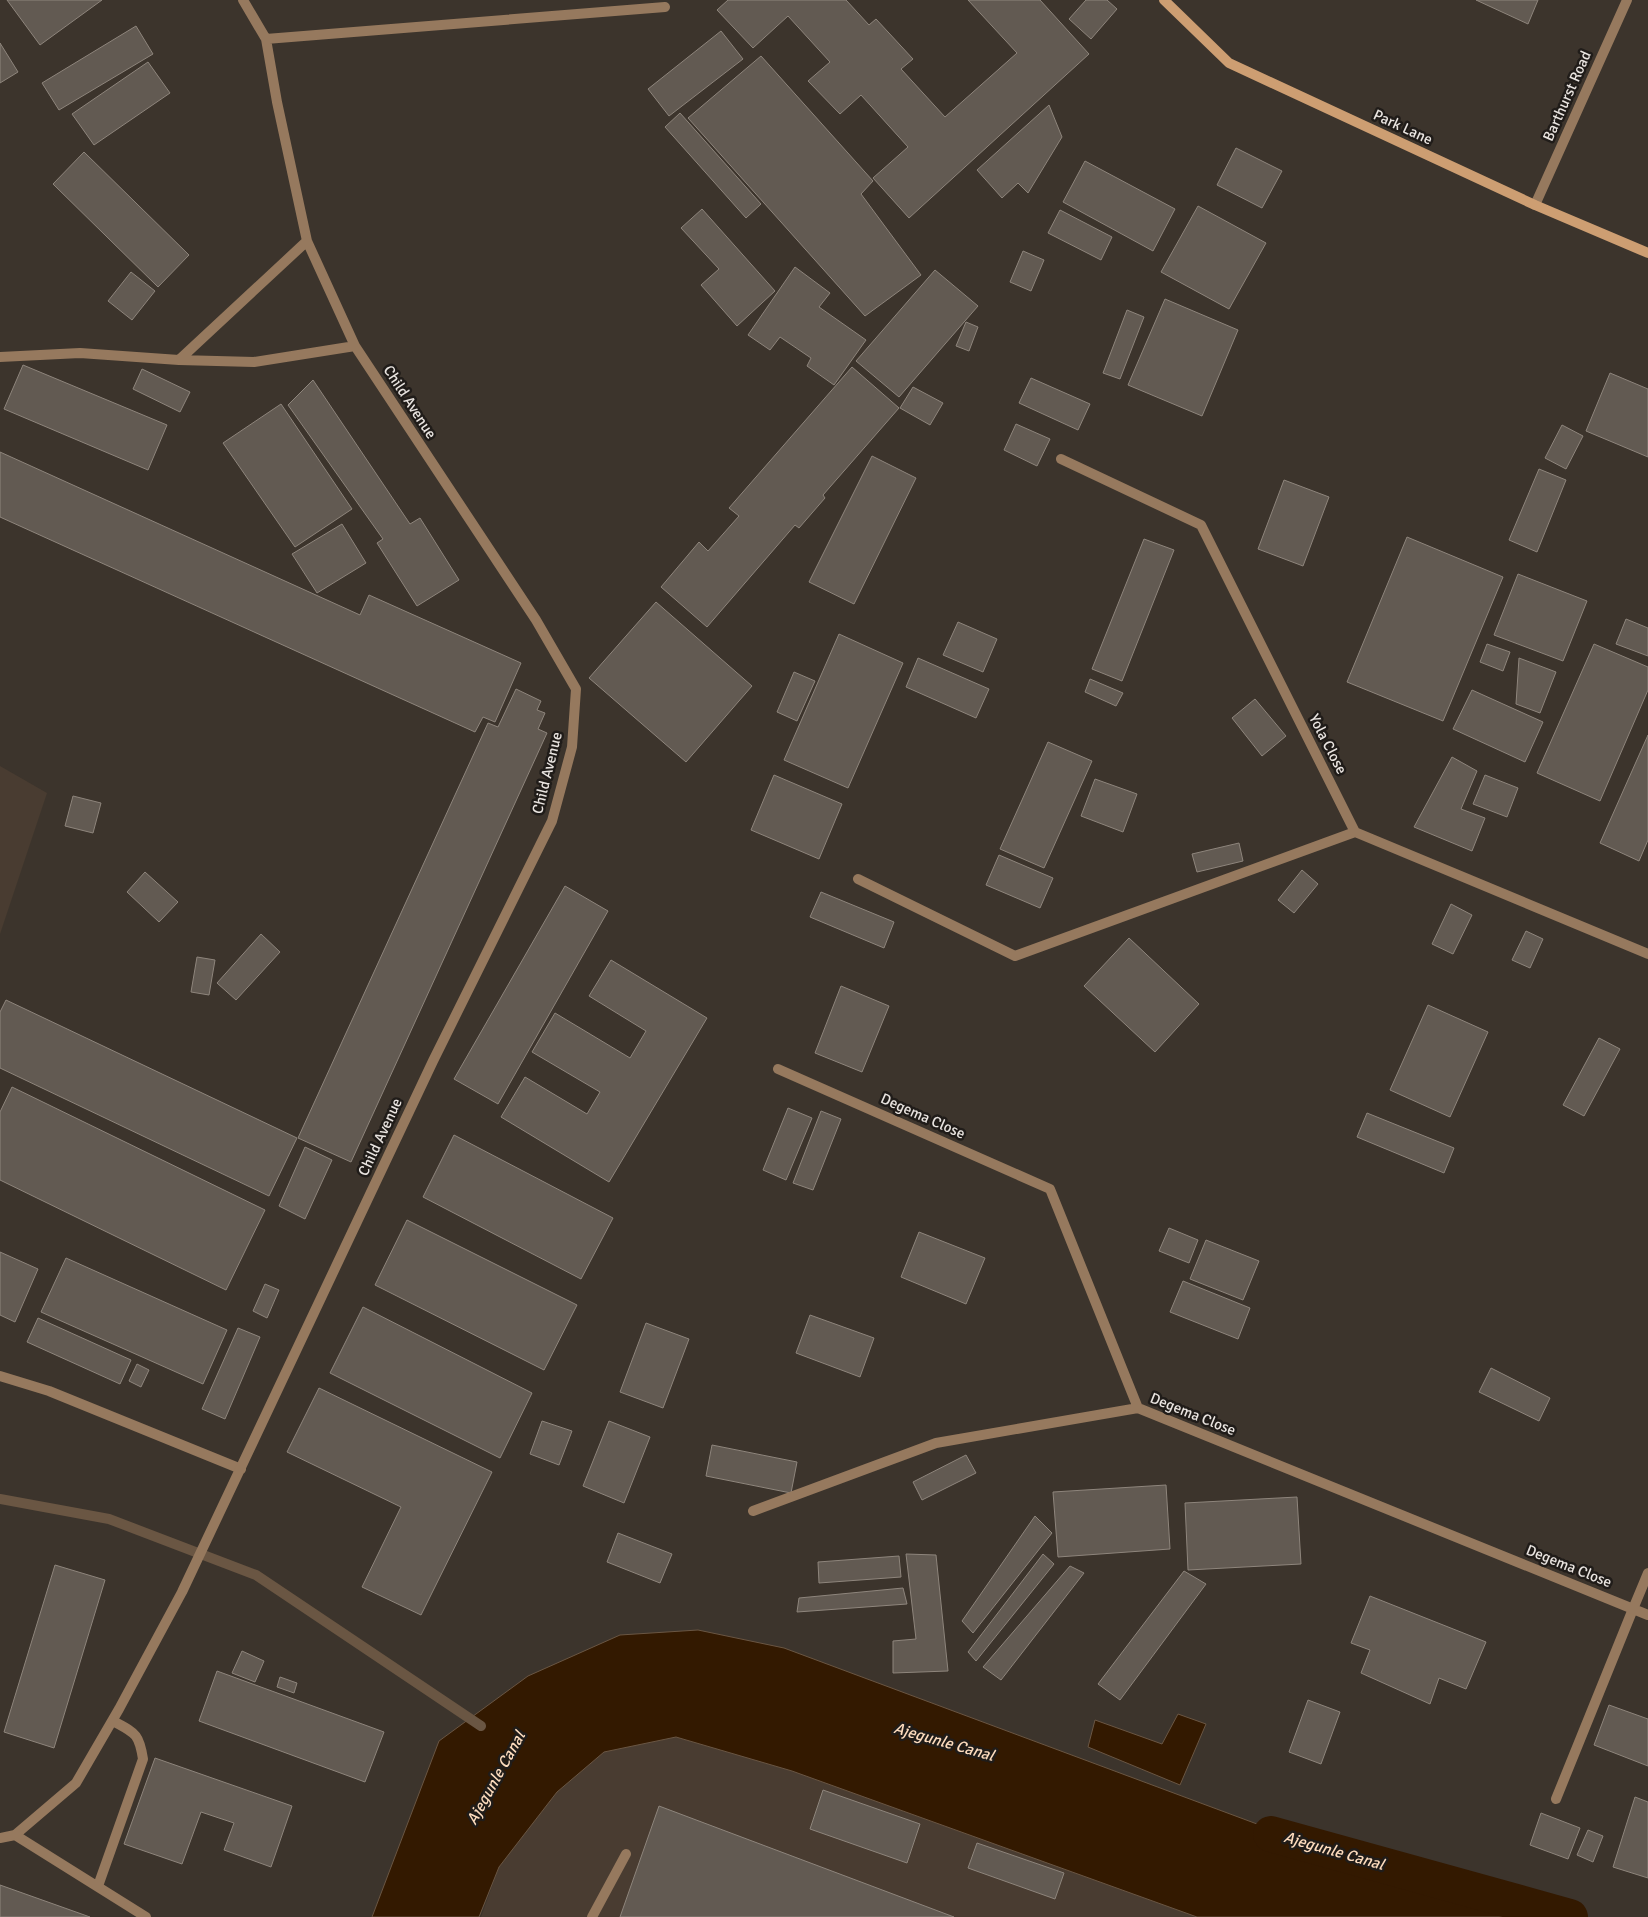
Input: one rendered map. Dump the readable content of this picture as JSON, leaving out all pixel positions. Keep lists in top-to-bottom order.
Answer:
{
  "streets": {
    "street": [
      "Barthurst Road",
      "Park Lane",
      "Child Avenue",
      "Yola Close",
      "Degema Close"
    ]
  },
  "crossings": [
    ["Barthurst Road", "Park Lane"]
  ],
  "water": ["Ajegunle Canal"]
}
